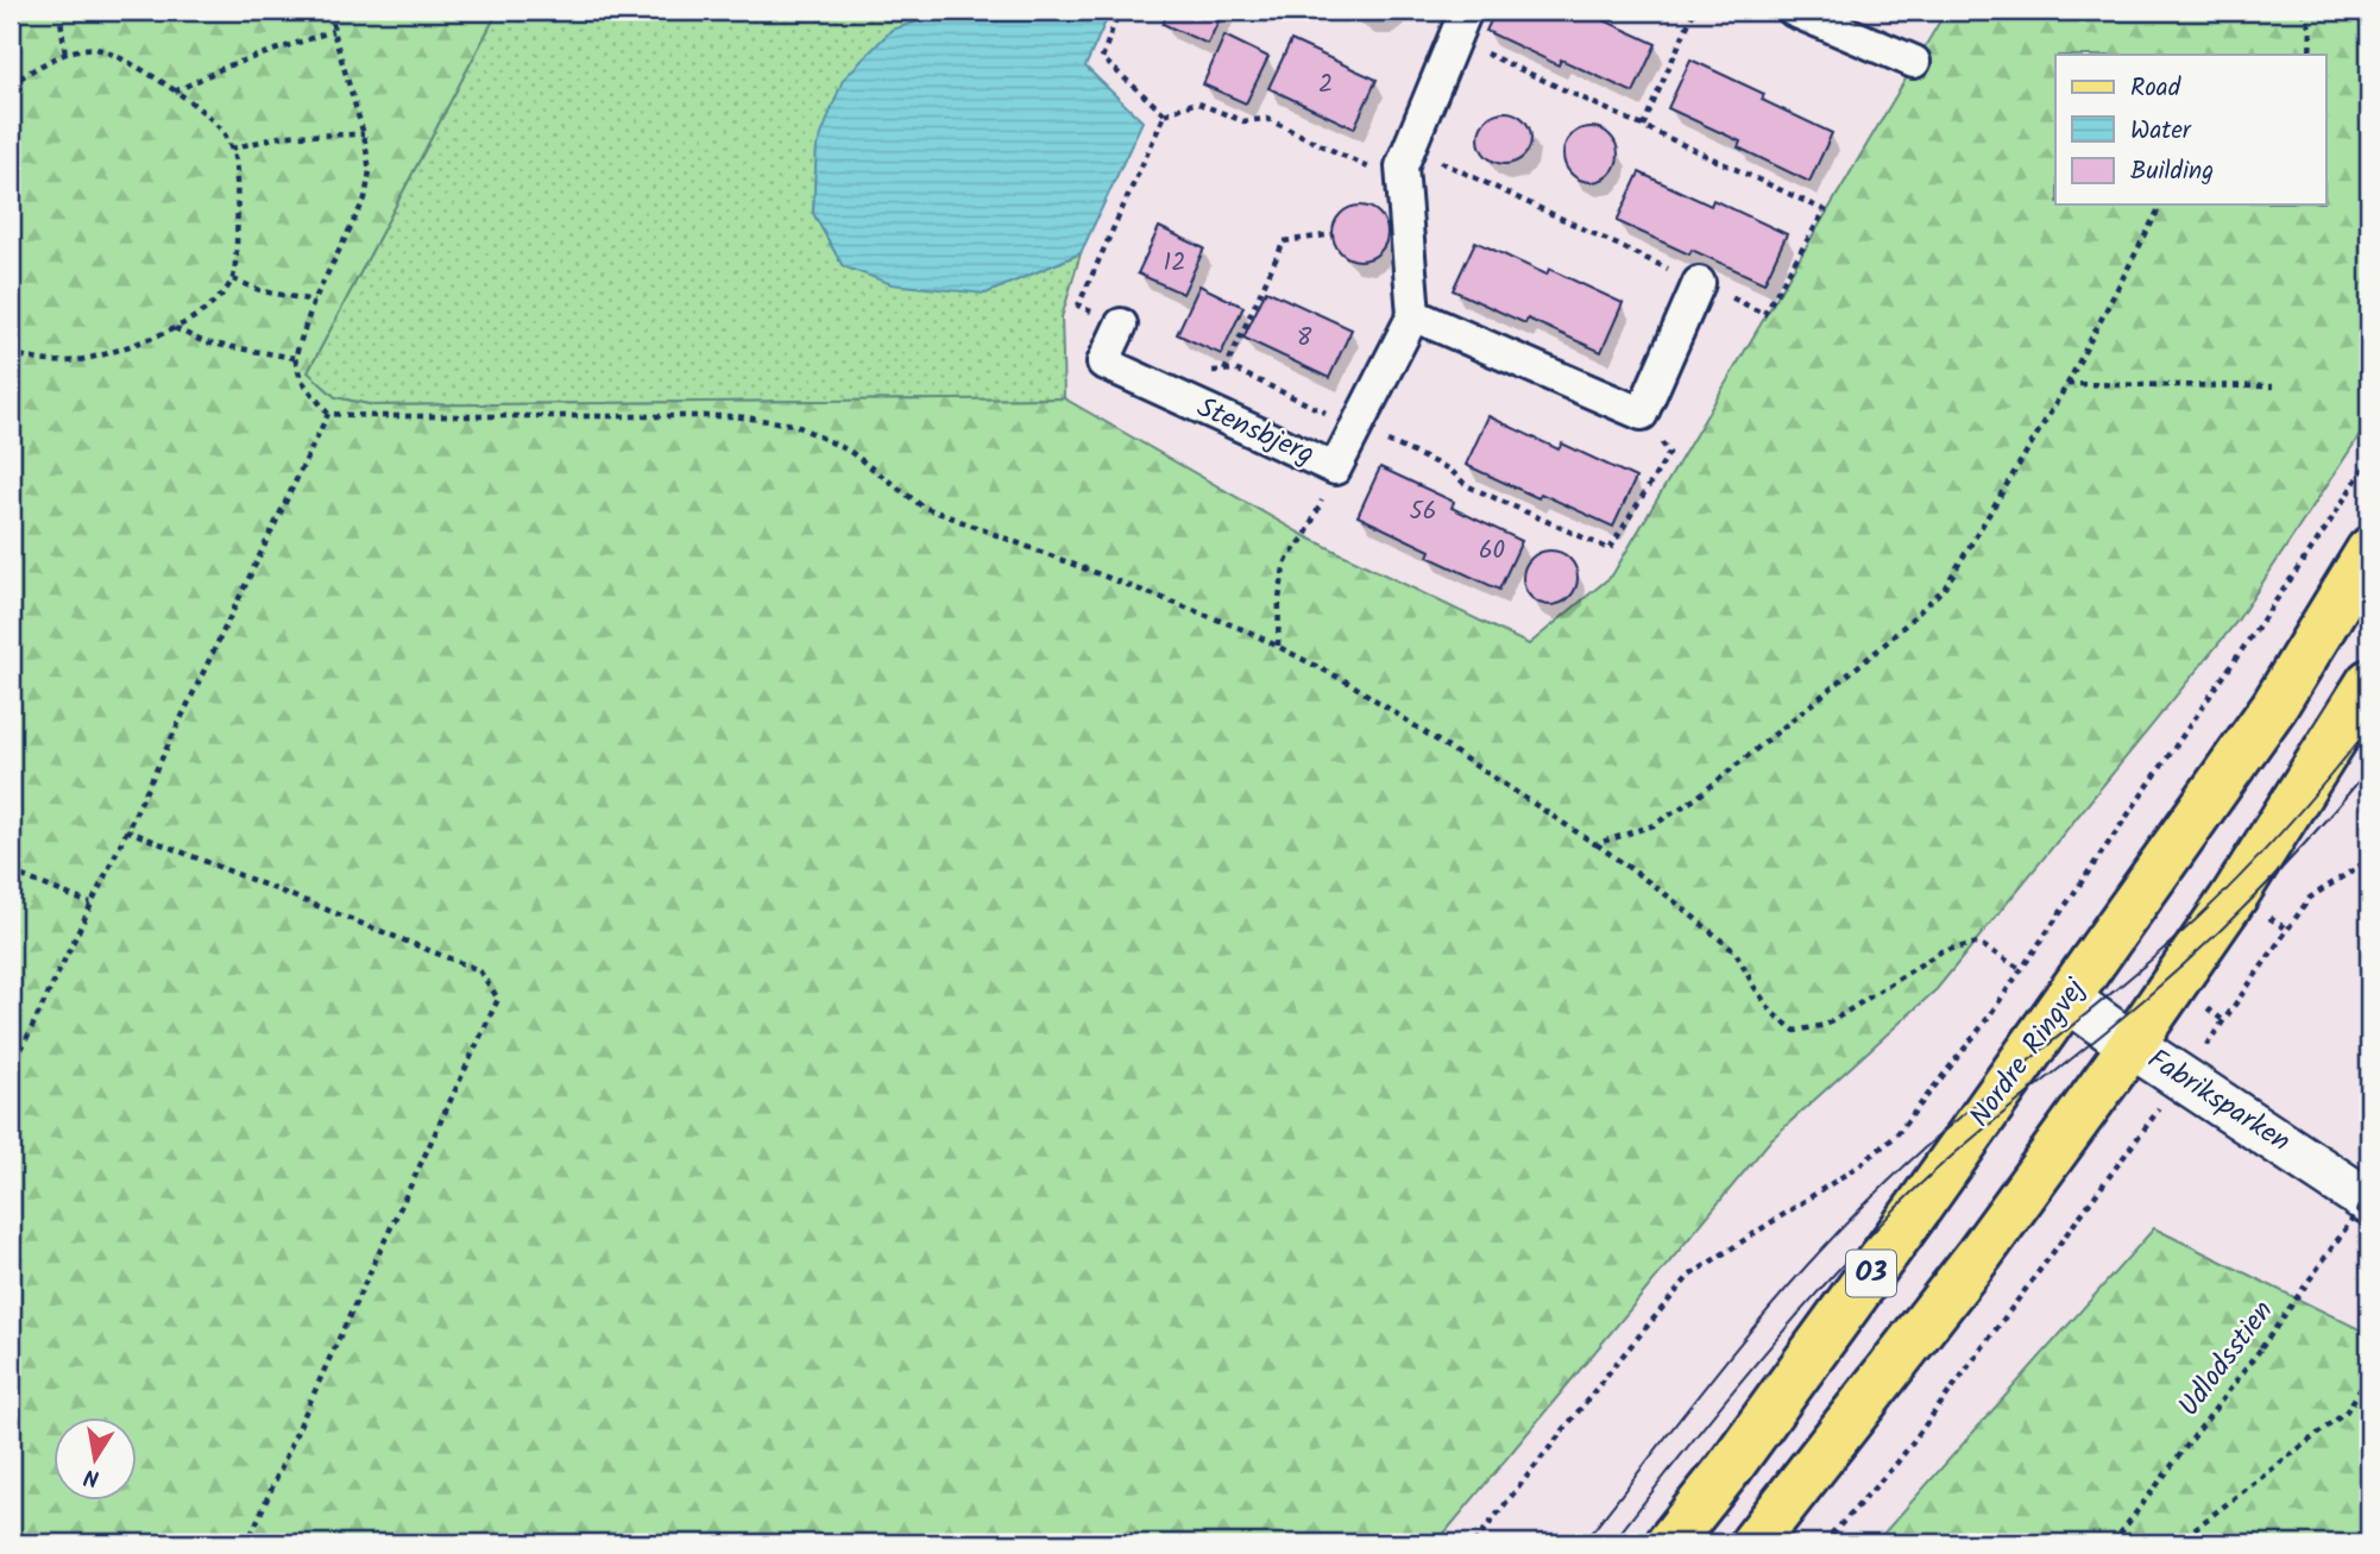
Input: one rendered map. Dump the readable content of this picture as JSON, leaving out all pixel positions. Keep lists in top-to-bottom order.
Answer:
{
  "streets": {
    "main road": ["Nordre Ringvej", "O3"],
    "street": ["Stensbjerg", "Fabriksparken"],
    "path": ["Udlodsstien"]
  },
  "crossings": [
    ["Nordre Ringvej", "Fabriksparken"],
    ["Fabriksparken", "O3"]
  ],
  "house_numbers": [
    "2",
    "12",
    "8",
    "56",
    "60"
  ],
  "legend": ["Road", "Water", "Building"],
  "north": "bottom"
}
